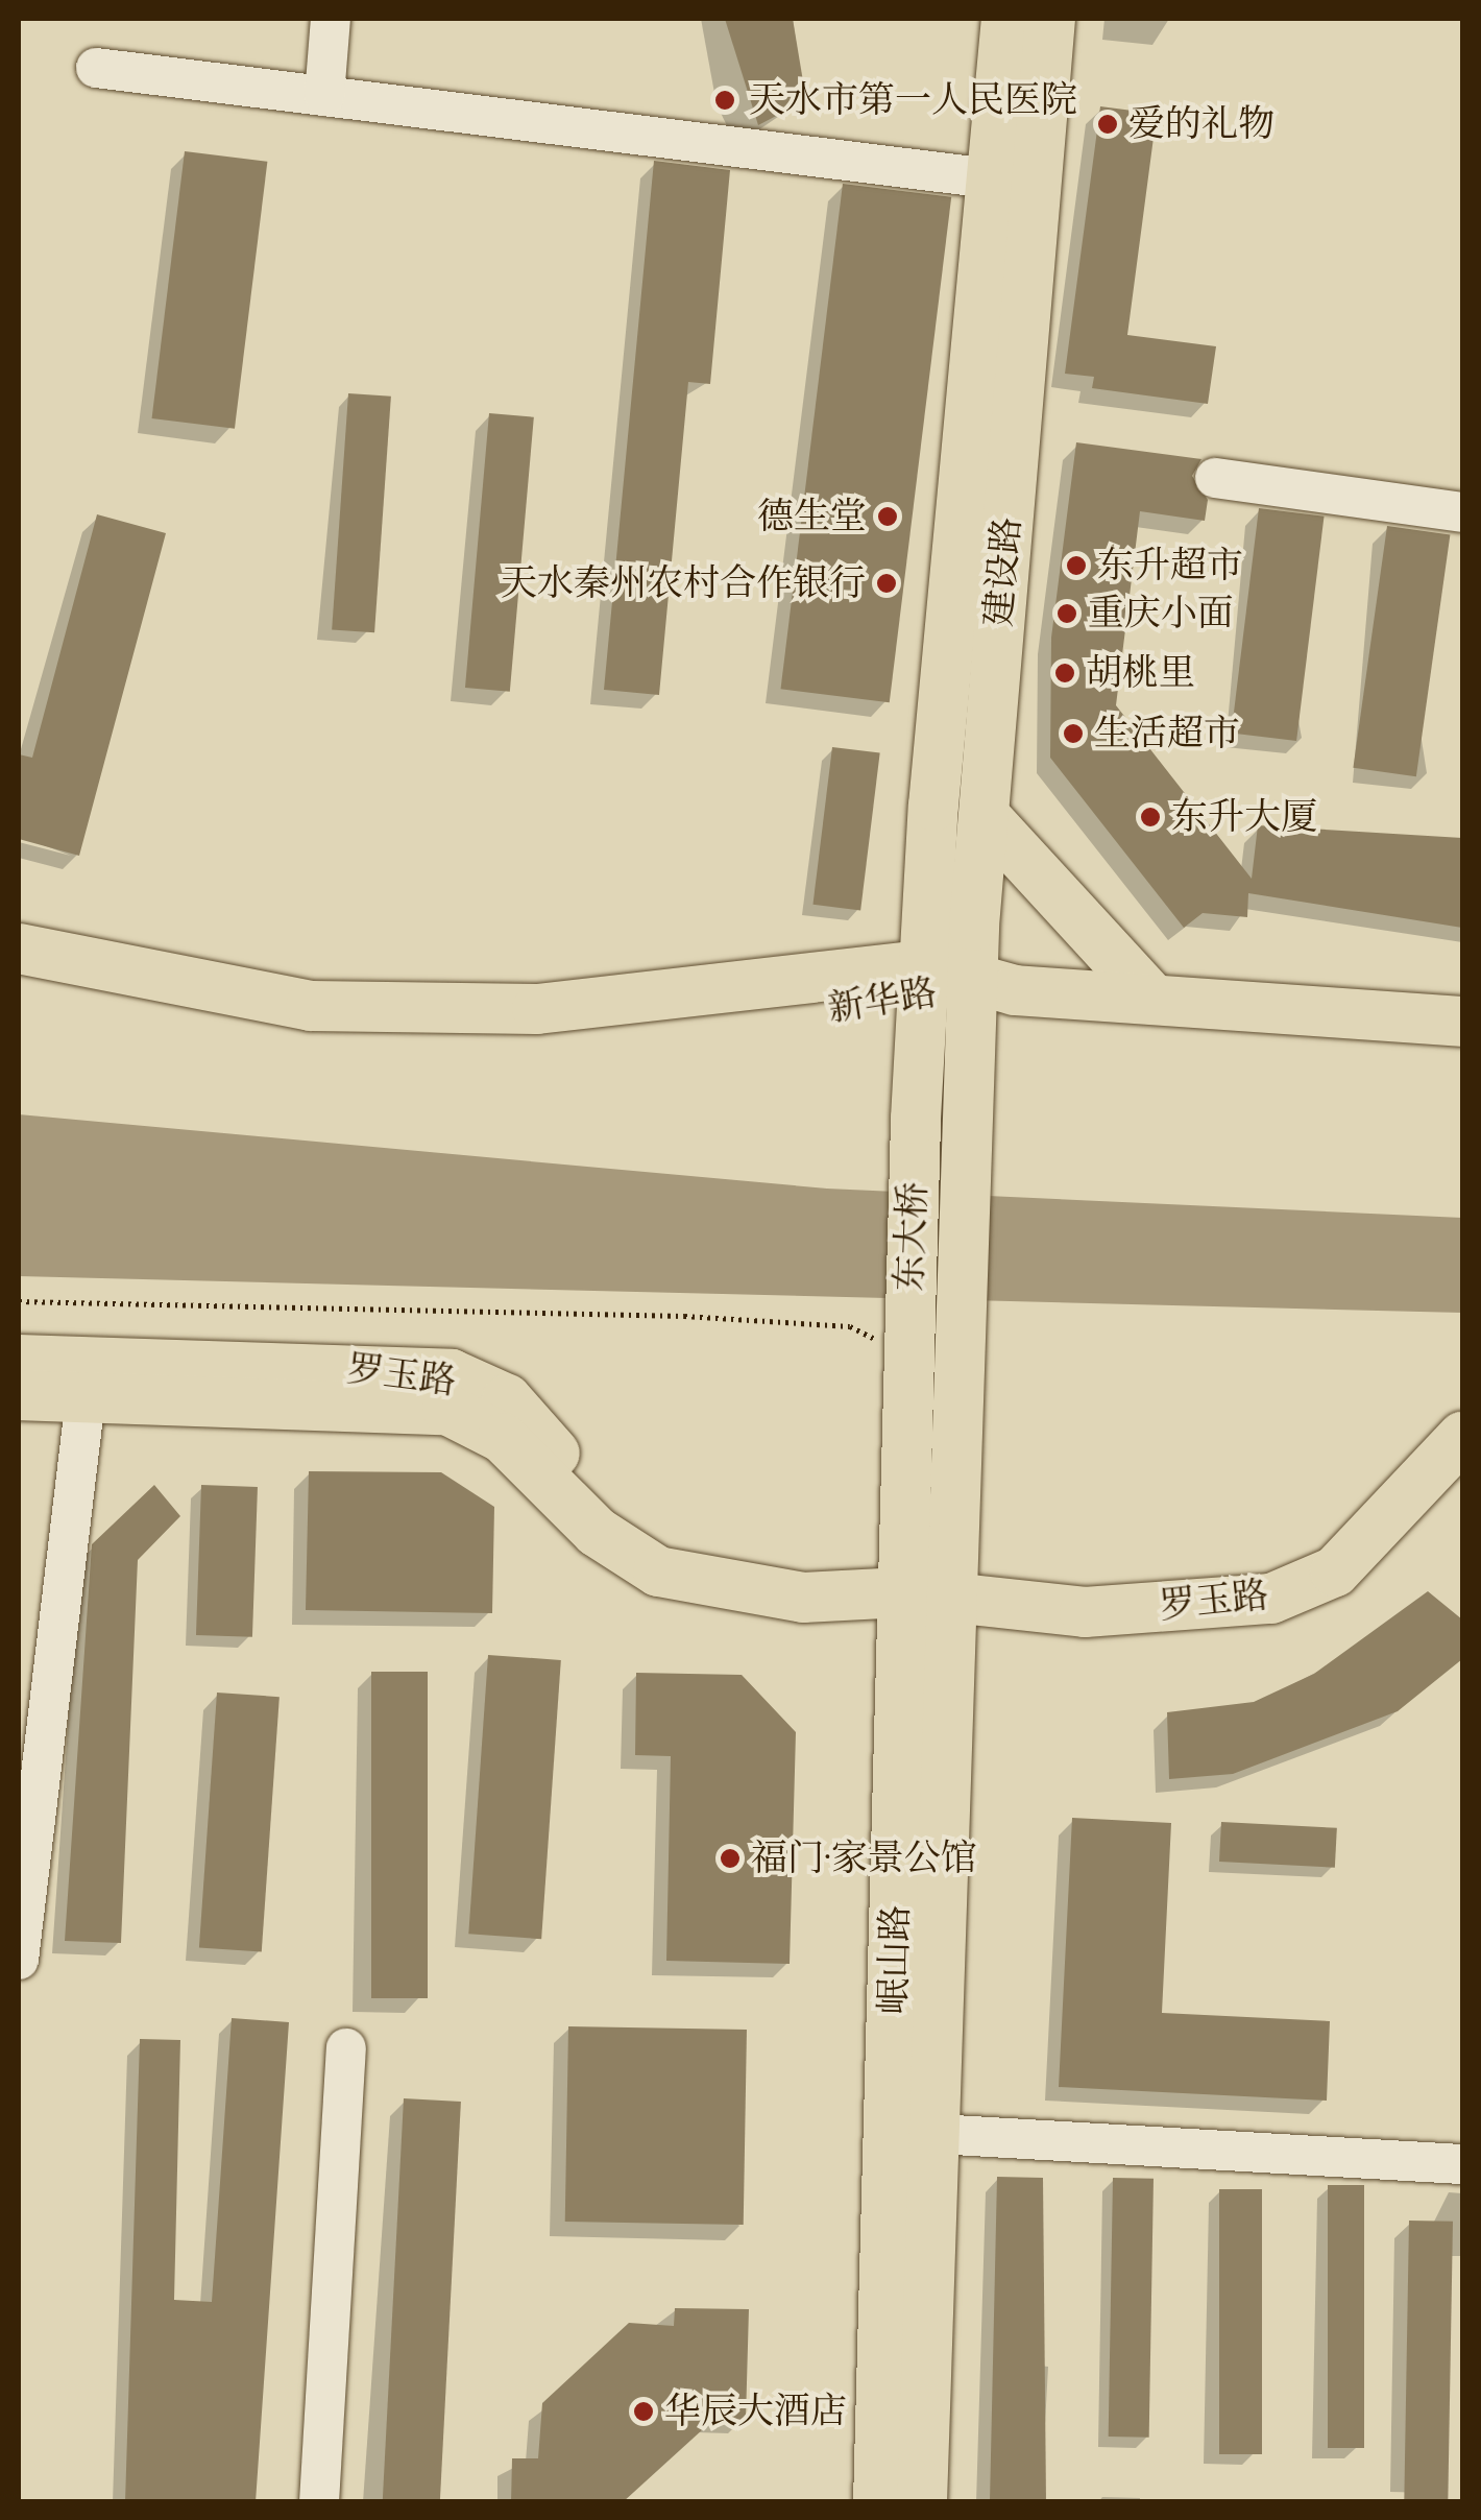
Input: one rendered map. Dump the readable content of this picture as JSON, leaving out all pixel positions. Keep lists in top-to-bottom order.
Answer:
{
  "streets": {
    "main road": [
      "建设路",
      "新华路",
      "东大桥",
      "罗玉路",
      "岷山路"
    ]
  },
  "crossings": [
    ["建设路", "新华路"],
    ["建设路", "东大桥"],
    ["东大桥", "罗玉路"],
    ["东大桥", "岷山路"],
    ["罗玉路", "岷山路"]
  ],
  "places": [
    "天水市第一人民医院",
    "爱的礼物",
    "德生堂",
    "东升超市",
    "天水秦州农村合作银行",
    "重庆小面",
    "胡桃里",
    "生活超市",
    "东升大厦",
    "福门·家景公馆",
    "华辰大酒店"
  ]
}
